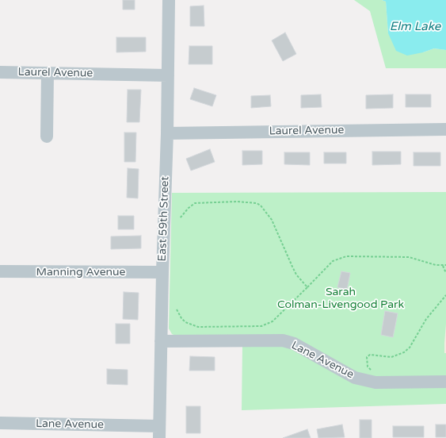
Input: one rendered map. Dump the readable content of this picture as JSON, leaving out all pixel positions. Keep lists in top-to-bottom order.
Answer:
{
  "streets": {
    "street": [
      "Laurel Avenue",
      "East 59th Street",
      "Manning Avenue",
      "Lane Avenue"
    ]
  },
  "crossings": [
    ["Laurel Avenue", "East 59th Street"],
    ["East 59th Street", "Manning Avenue"],
    ["East 59th Street", "Lane Avenue"]
  ],
  "water": ["Elm Lake"],
  "parks": ["Sarah Colman-Livengood Park"]
}
